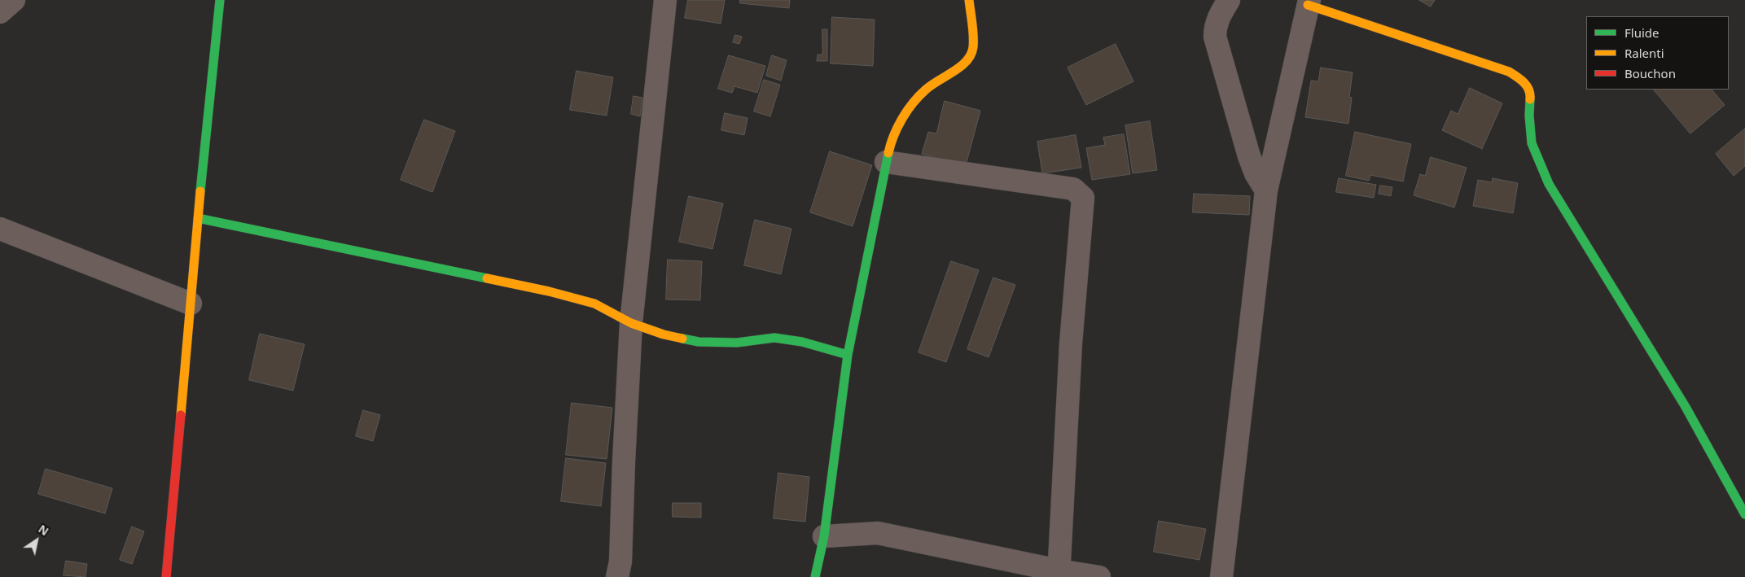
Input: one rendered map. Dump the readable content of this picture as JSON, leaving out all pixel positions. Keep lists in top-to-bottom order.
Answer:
{
  "legend": ["Fluide", "Ralenti", "Bouchon"],
  "north": "top right"
}
